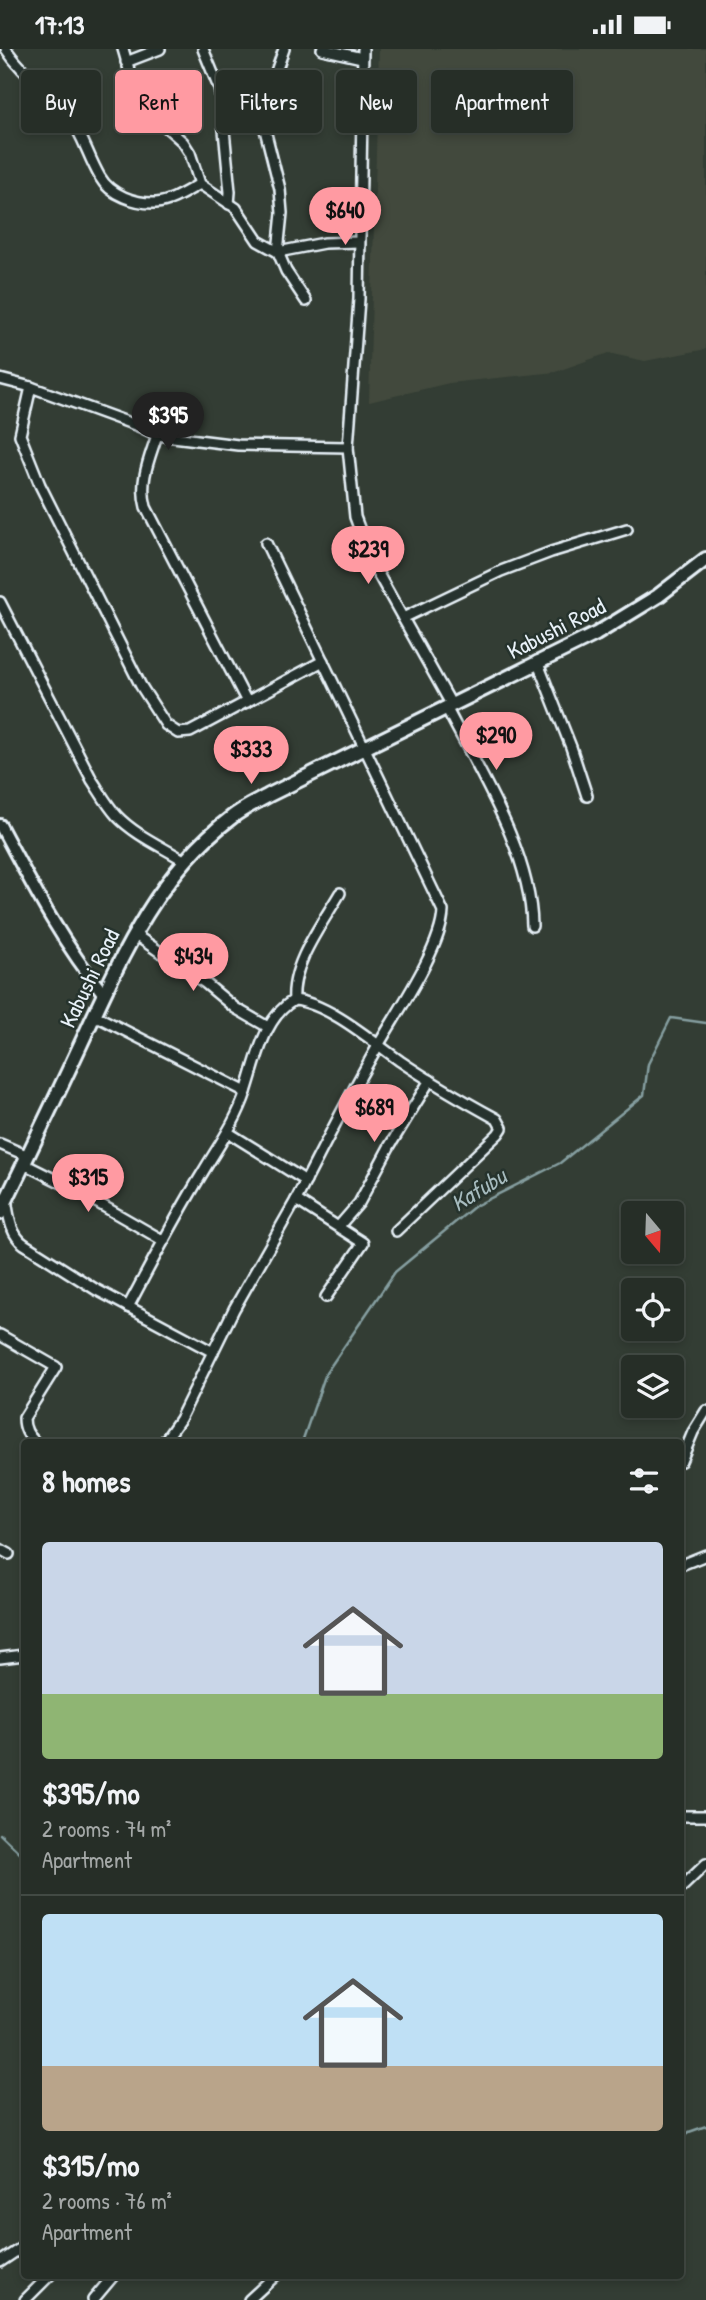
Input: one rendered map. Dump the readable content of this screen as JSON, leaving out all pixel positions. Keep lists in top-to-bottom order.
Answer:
{
  "streets": {
    "main road": ["Kabushi Road"]
  },
  "water": ["Kafubu"],
  "north": "bottom",
  "page": {
    "status": "17:13",
    "chip": [
      "Buy",
      "Rent",
      "Filters",
      "New",
      "Apartment"
    ],
    "price": [
      "$640",
      "$395",
      "$239",
      "$290",
      "$333",
      "$434",
      "$689",
      "$315"
    ],
    "heading": "8 homes",
    "list": [
      {
        "name": "$395/mo",
        "note": "2 rooms · 74 m² · Apartment"
      },
      {
        "name": "$315/mo",
        "note": "2 rooms · 76 m² · Apartment"
      }
    ]
  }
}
